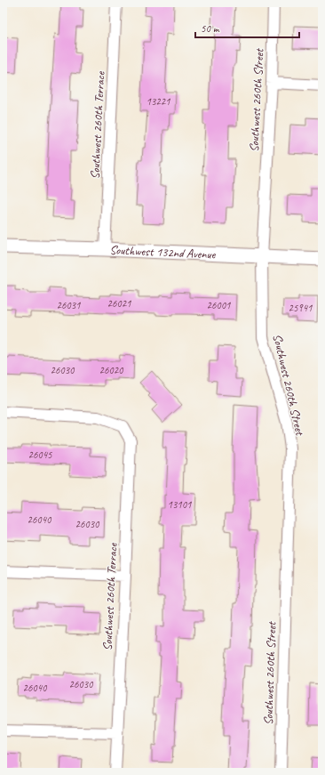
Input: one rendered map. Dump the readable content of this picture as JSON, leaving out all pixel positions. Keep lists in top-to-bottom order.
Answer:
{
  "streets": {
    "street": ["Southwest 260th Street", "Southwest 260th Terrace", "Southwest 132nd Avenue"]
  },
  "crossings": [
    ["Southwest 260th Street", "Southwest 132nd Avenue"],
    ["Southwest 260th Terrace", "Southwest 132nd Avenue"]
  ],
  "house_numbers": [
    "13221",
    "26021",
    "26031",
    "26001",
    "25941",
    "26030",
    "26020",
    "26045",
    "13101",
    "26040",
    "26030",
    "26030",
    "26040"
  ],
  "scale_bar": "50 m"
}
